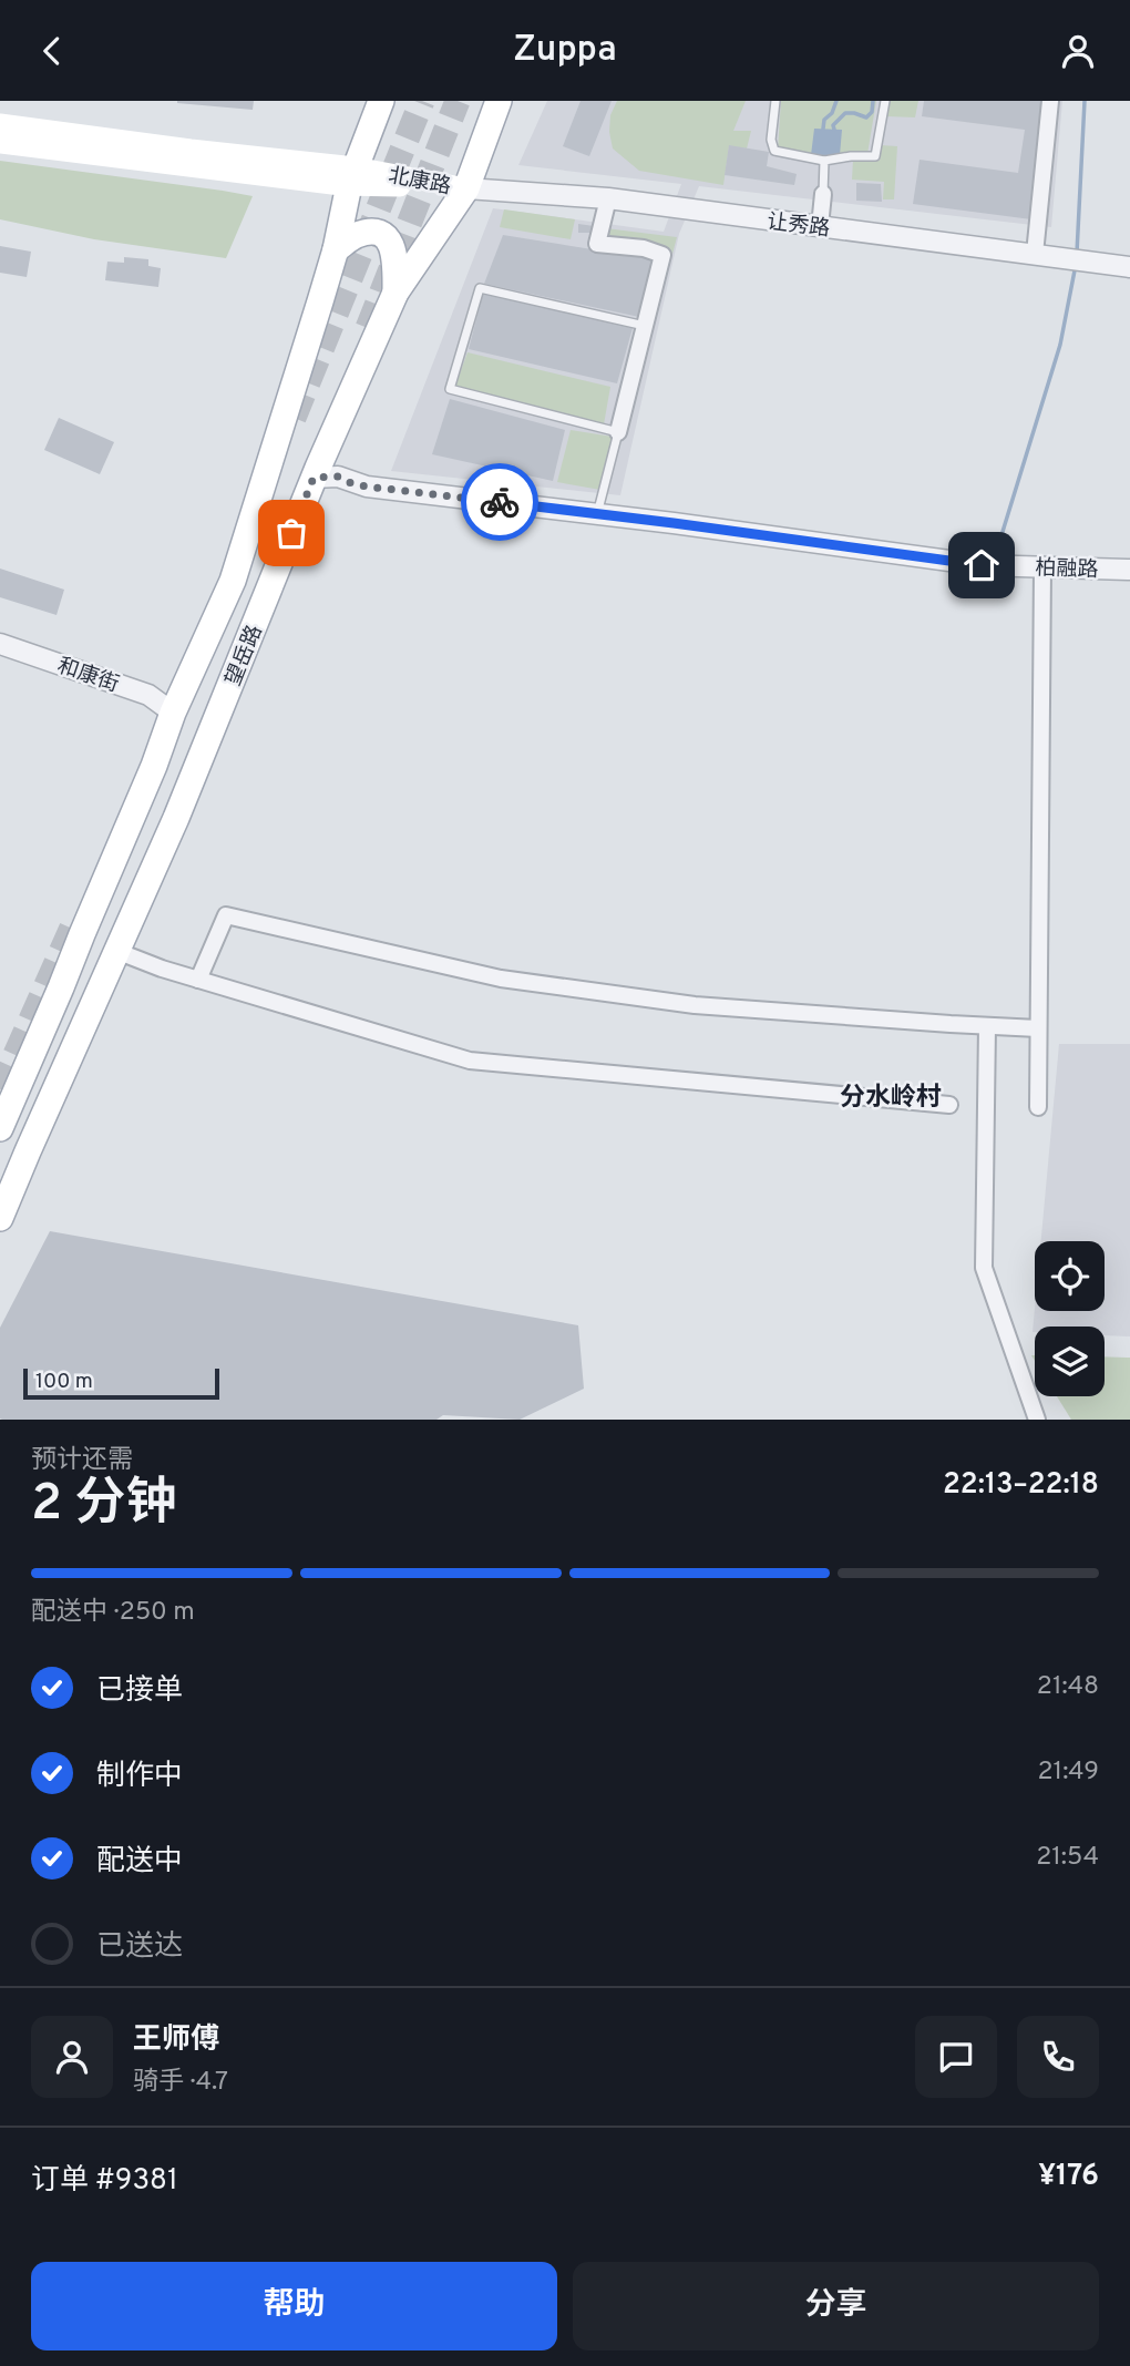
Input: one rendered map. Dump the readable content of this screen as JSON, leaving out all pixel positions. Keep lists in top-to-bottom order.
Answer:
{
  "streets": {
    "main road": ["北康路", "望岳路"],
    "street": ["让秀路", "柏融路", "和康街"]
  },
  "crossings": [
    ["北康路", "让秀路"],
    ["北康路", "望岳路"],
    ["让秀路", "望岳路"],
    ["柏融路", "望岳路"],
    ["望岳路", "和康街"]
  ],
  "districts": ["分水岭村"],
  "scale_bar": "100 m",
  "page": {
    "header": "Zuppa",
    "scale": "100 m",
    "heading": ["2 分钟", "预计还需", "22:13–22:18"],
    "panel": [
      "王师傅",
      "骑手 · 4.7",
      "订单 #9381",
      "¥176"
    ],
    "bar": "配送中 · 250 m",
    "list": [
      ["已接单", "21:48"],
      ["制作中", "21:49"],
      ["配送中", "21:54"],
      "已送达"
    ],
    "buttons": ["帮助", "分享"]
  }
}
